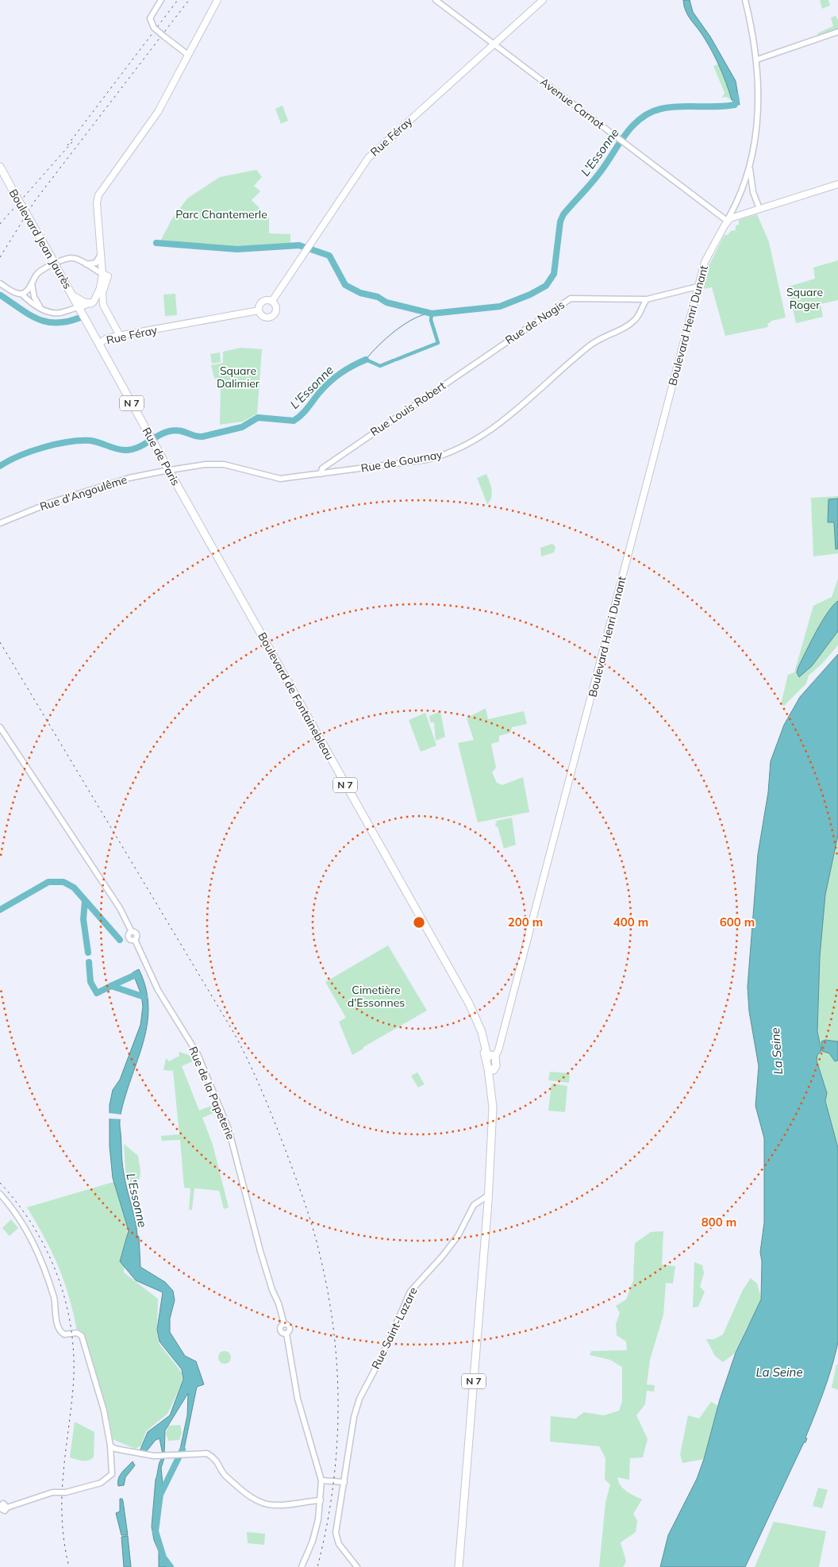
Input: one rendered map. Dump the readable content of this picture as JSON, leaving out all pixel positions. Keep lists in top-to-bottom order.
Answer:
{
  "streets": {
    "main road": [
      "Rue Féray",
      "Boulevard Jean Jaurès",
      "Boulevard Henri Dunant",
      "N 7",
      "Rue de Paris",
      "Boulevard de Fontainebleau"
    ],
    "street": [
      "Avenue Carnot",
      "Rue de Nagis",
      "Rue Louis Robert",
      "Rue de Gournay",
      "Rue d'Angoulême",
      "Rue de la Papeterie",
      "Rue Saint-Lazare"
    ]
  },
  "crossings": [
    ["Avenue Carnot", "Rue Féray"],
    ["Avenue Carnot", "Boulevard Henri Dunant"],
    ["Rue Féray", "Rue de Paris"],
    ["Boulevard Jean Jaurès", "Rue de Paris"],
    ["Rue de Nagis", "Rue Louis Robert"],
    ["Rue de Nagis", "Rue de Gournay"],
    ["Boulevard Henri Dunant", "N 7"],
    ["Boulevard Henri Dunant", "Boulevard de Fontainebleau"],
    ["N 7", "Boulevard de Fontainebleau"],
    ["N 7", "Rue Saint-Lazare"],
    ["Rue Louis Robert", "Rue de Gournay"],
    ["Rue de Paris", "Rue de Gournay"],
    ["Rue de Paris", "Rue d'Angoulême"],
    ["Rue de Paris", "Boulevard de Fontainebleau"],
    ["Rue de Gournay", "Rue d'Angoulême"]
  ],
  "water": ["L'Essonne", "La Seine"],
  "parks": [
    "Parc Chantemerle",
    "Square Roger",
    "Square Dalimier",
    "Cimetière d'Essonnes"
  ],
  "rings": [
    "200 m",
    "400 m",
    "600 m",
    "800 m"
  ]
}
